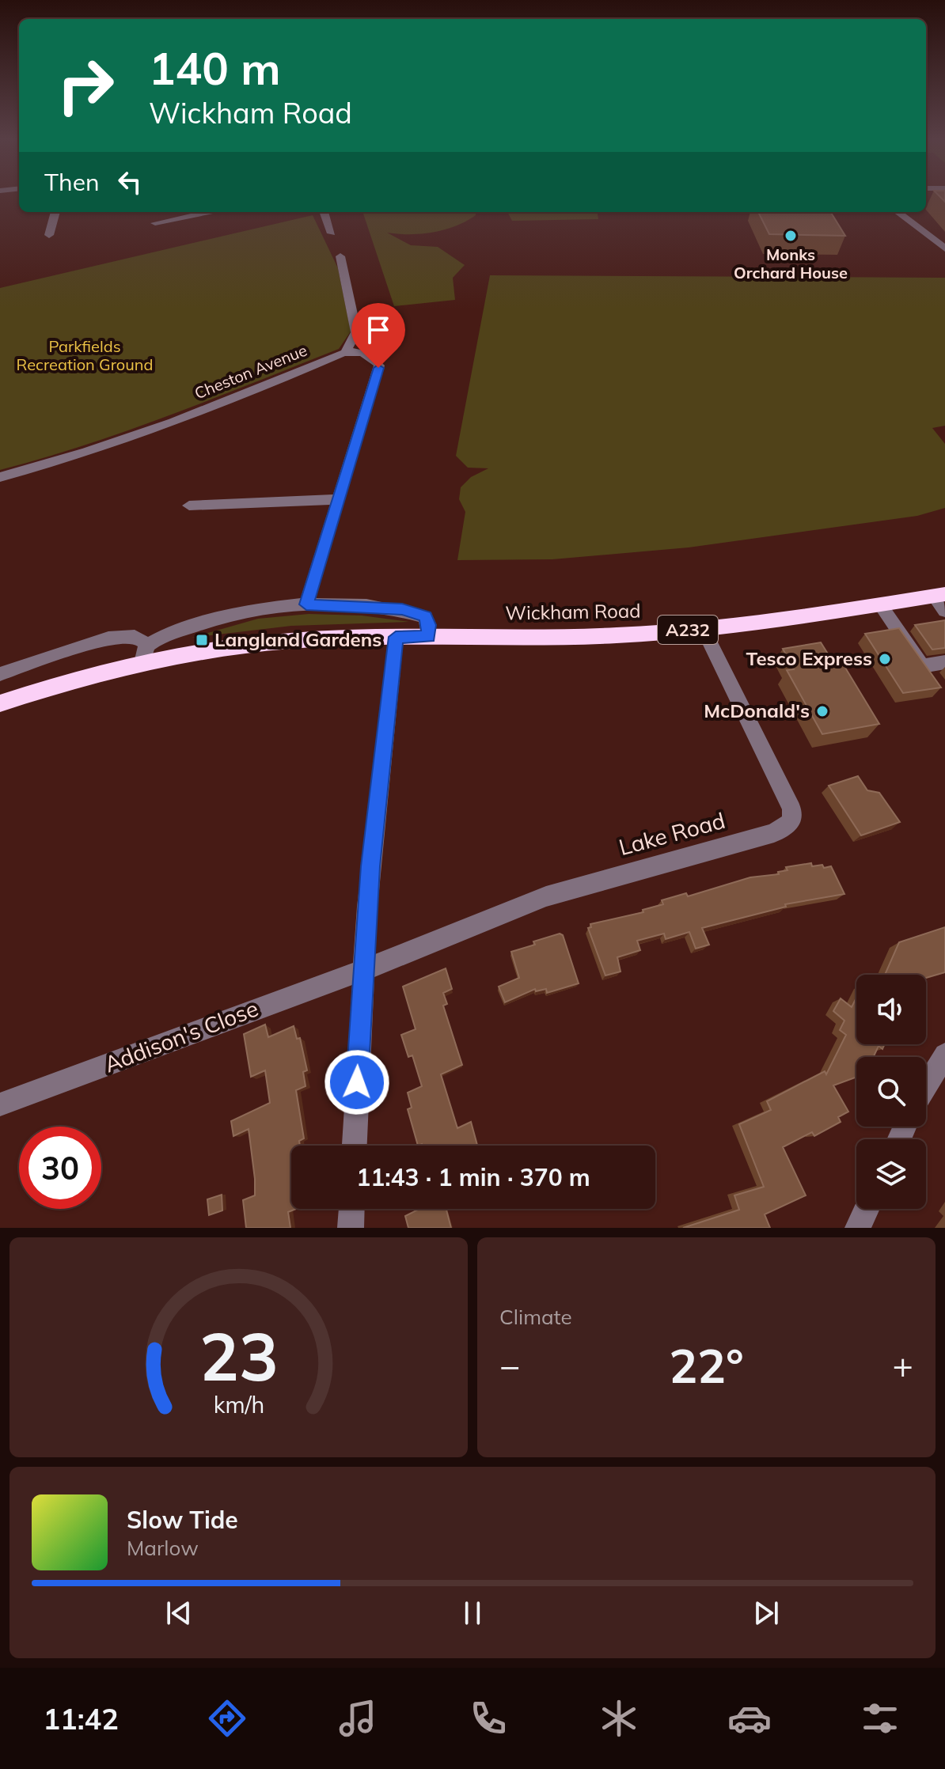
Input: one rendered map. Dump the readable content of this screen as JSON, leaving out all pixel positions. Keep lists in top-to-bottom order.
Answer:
{
  "streets": {
    "highway": ["Wickham Road", "A232"],
    "street": ["Cheston Avenue", "Lake Road", "Addison's Close"]
  },
  "crossings": [
    ["Wickham Road", "Lake Road"],
    ["Lake Road", "Addison's Close"]
  ],
  "parks": ["Parkfields Recreation Ground"],
  "places": {
    "other": ["Monks Orchard House", "Tesco Express", "McDonald's"],
    "transit": ["Langland Gardens"]
  },
  "page": {
    "turn": ["140 m", "Wickham Road"],
    "then": "Then",
    "limit": "30",
    "trip": "11:43 · 1 min · 370 m",
    "tile": "Climate",
    "heat": ["−", "22°", "+"],
    "song": ["Slow Tide", "Marlow"],
    "tabs": "11:42",
    "gauge": ["23", "km/h"]
  }
}
